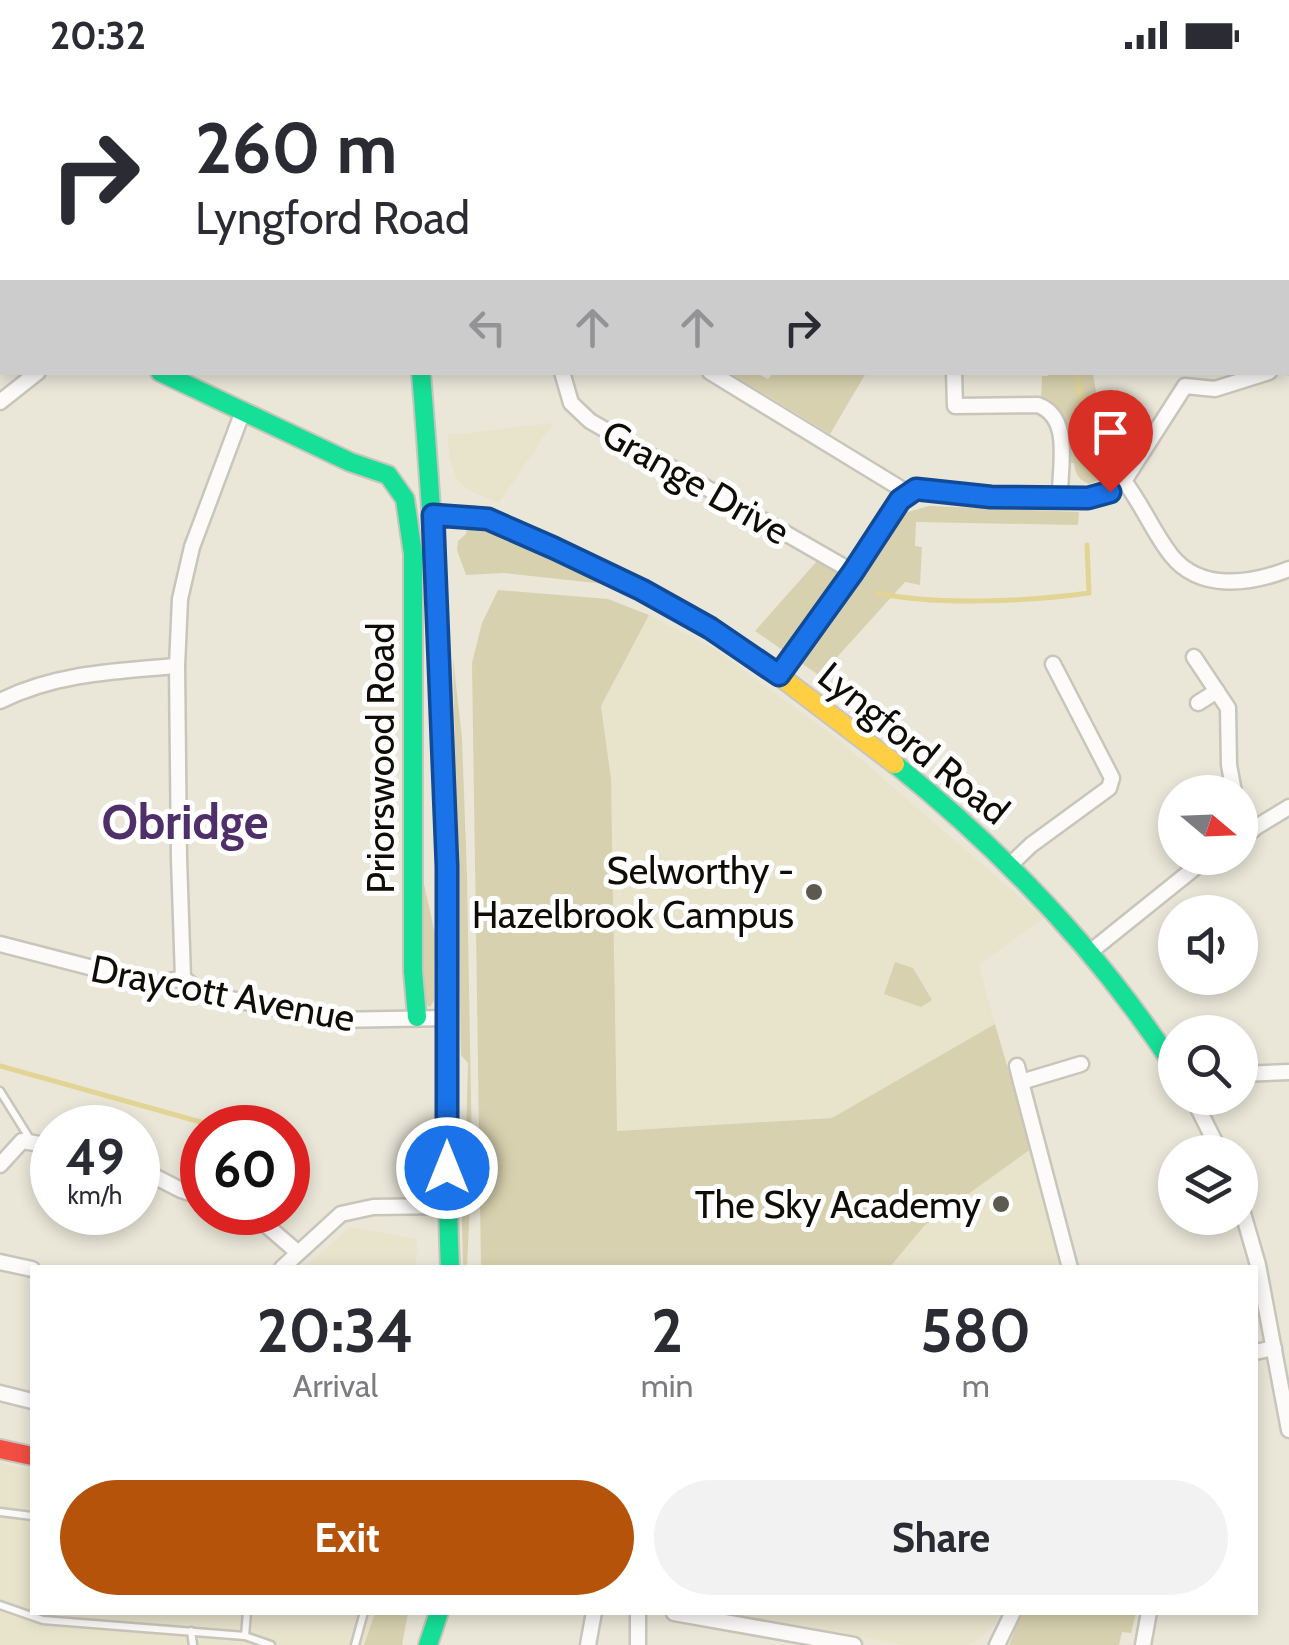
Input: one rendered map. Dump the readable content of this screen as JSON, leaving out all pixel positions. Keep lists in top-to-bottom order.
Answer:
{
  "streets": {
    "street": [
      "Grange Drive",
      "Lyngford Road",
      "Priorswood Road",
      "Draycott Avenue"
    ]
  },
  "crossings": [
    ["Lyngford Road", "Priorswood Road"],
    ["Priorswood Road", "Draycott Avenue"]
  ],
  "districts": ["Obridge"],
  "places": ["Selworthy - Hazelbrook Campus", "The Sky Academy"],
  "north": "right",
  "page": {
    "status": "20:32",
    "turn": ["260 m", "Lyngford Road"],
    "speed": "49 km/h",
    "limit": "60",
    "eta": [
      "20:34",
      "Arrival",
      "2",
      "min",
      "580",
      "m"
    ],
    "buttons": ["Exit", "Share"]
  }
}
